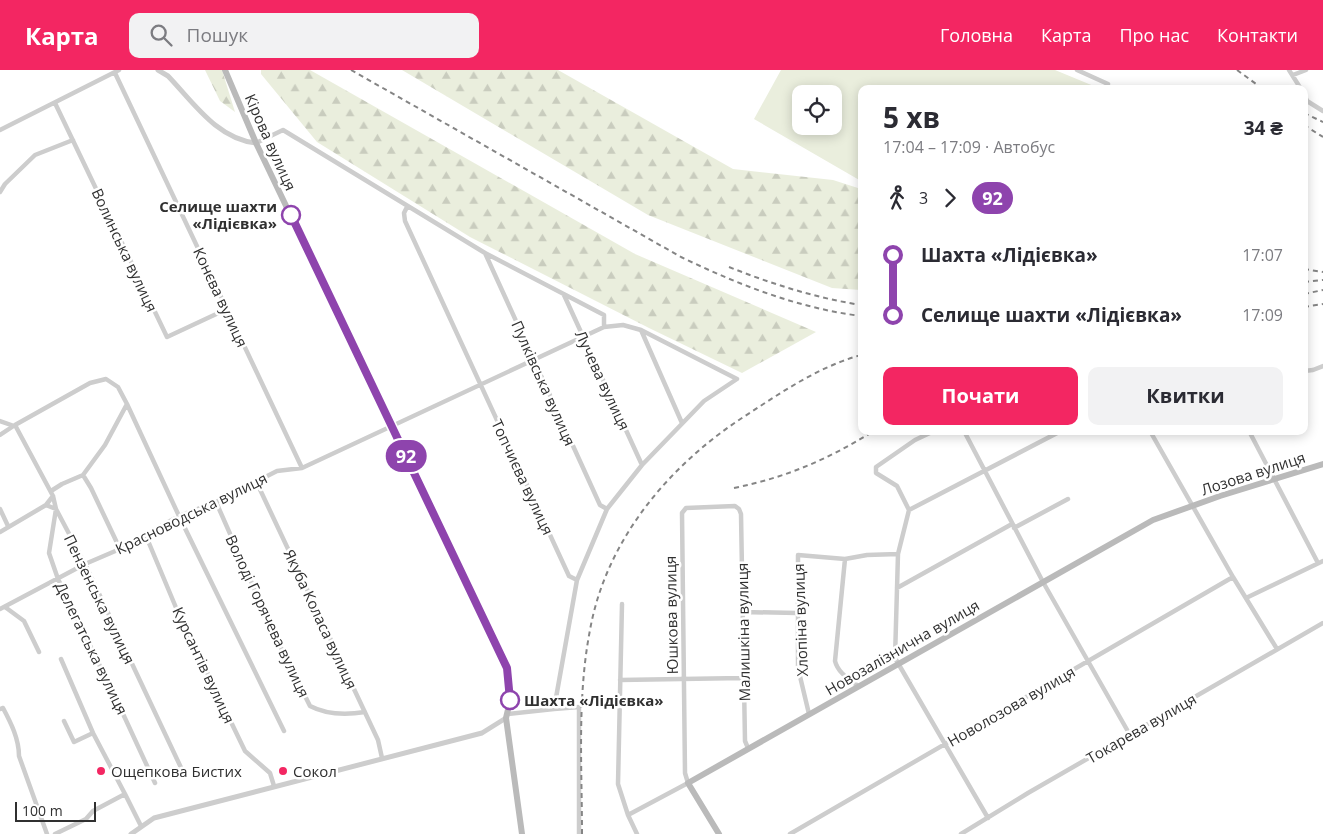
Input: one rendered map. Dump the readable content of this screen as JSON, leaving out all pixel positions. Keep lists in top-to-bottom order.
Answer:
{
  "streets": {
    "main road": [
      "Кірова вулиця",
      "Лозова вулиця",
      "Юшкова вулиця",
      "Новозалізнична вулиця"
    ],
    "street": [
      "Волинська вулиця",
      "Конєва вулиця",
      "Лучева вулиця",
      "Пулківська вулиця",
      "Топчиєва вулиця",
      "Красноводська вулиця",
      "Пензенська вулиця",
      "Володі Горячева вулиця",
      "Якуба Коласа вулиця",
      "Хлопіна вулиця",
      "Малишкіна вулиця",
      "Делегатська вулиця",
      "Курсантів вулиця",
      "Новолозова вулиця",
      "Токарева вулиця"
    ]
  },
  "crossings": [
    ["Кірова вулиця", "Красноводська вулиця"],
    ["Волинська вулиця", "Конєва вулиця"],
    ["Конєва вулиця", "Красноводська вулиця"],
    ["Лучева вулиця", "Красноводська вулиця"],
    ["Пулківська вулиця", "Красноводська вулиця"],
    ["Лозова вулиця", "Новозалізнична вулиця"],
    ["Топчиєва вулиця", "Красноводська вулиця"],
    ["Красноводська вулиця", "Пензенська вулиця"],
    ["Красноводська вулиця", "Володі Горячева вулиця"],
    ["Красноводська вулиця", "Якуба Коласа вулиця"],
    ["Красноводська вулиця", "Делегатська вулиця"],
    ["Красноводська вулиця", "Курсантів вулиця"],
    ["Пензенська вулиця", "Делегатська вулиця"],
    ["Юшкова вулиця", "Малишкіна вулиця"],
    ["Юшкова вулиця", "Новозалізнична вулиця"],
    ["Володі Горячева вулиця", "Якуба Коласа вулиця"],
    ["Хлопіна вулиця", "Новозалізнична вулиця"],
    ["Малишкіна вулиця", "Новозалізнична вулиця"]
  ],
  "places": [
    "Селище шахти «Лідієвка»",
    "Шахта «Лідієвка»",
    "Ощепкова Бистих",
    "Сокол"
  ],
  "lines": ["bus line 92"],
  "scale_bar": "100 m",
  "page": {
    "header": "Карта",
    "search": "Пошук",
    "nav": [
      "Головна",
      "Карта",
      "Про нас",
      "Контакти"
    ],
    "on_map": "92",
    "heading": ["5 хв", "17:04 – 17:09 · Автобус", "34 ₴"],
    "legs": ["3", "92"],
    "list": [
      {
        "name": "Шахта «Лідієвка»",
        "value": "17:07"
      },
      {
        "name": "Селище шахти «Лідієвка»",
        "value": "17:09"
      }
    ],
    "buttons": ["Почати", "Квитки"],
    "scale": "100 m"
  }
}
